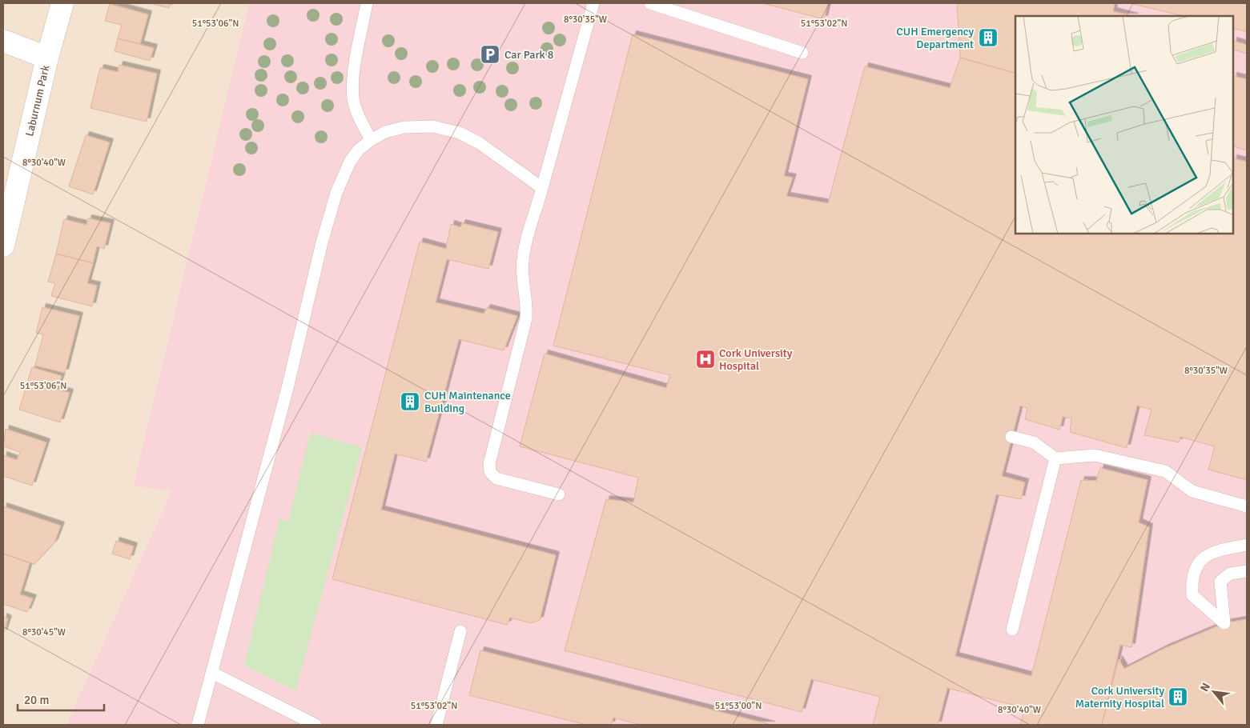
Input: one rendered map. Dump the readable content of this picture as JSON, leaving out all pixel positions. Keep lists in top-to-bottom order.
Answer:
{
  "streets": {
    "street": ["Laburnum Park"]
  },
  "places": {
    "building": ["CUH Emergency Department", "CUH Maintenance Building", "Cork University Maternity Hospital"],
    "parking": ["Car Park 8"],
    "hospital": ["Cork University Hospital"]
  },
  "scale_bar": "20 m",
  "north": "top left",
  "coordinates": [
    "8°30'35\"W",
    "51°53'06\"N",
    "51°53'02\"N",
    "8°30'40\"W",
    "8°30'45\"W",
    "51°53'00\"N"
  ]
}
